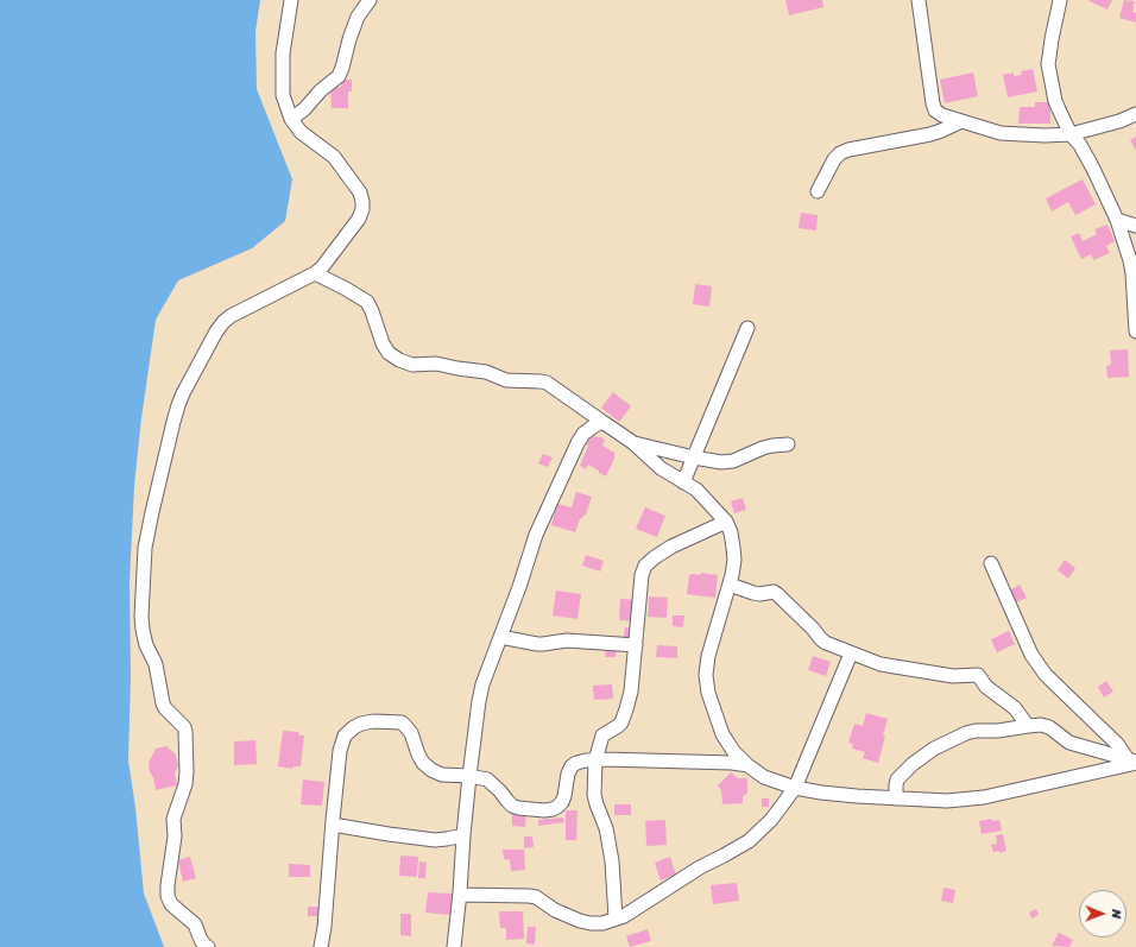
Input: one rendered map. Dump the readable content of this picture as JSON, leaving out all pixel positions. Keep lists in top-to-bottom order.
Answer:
{
  "north": "right"
}
